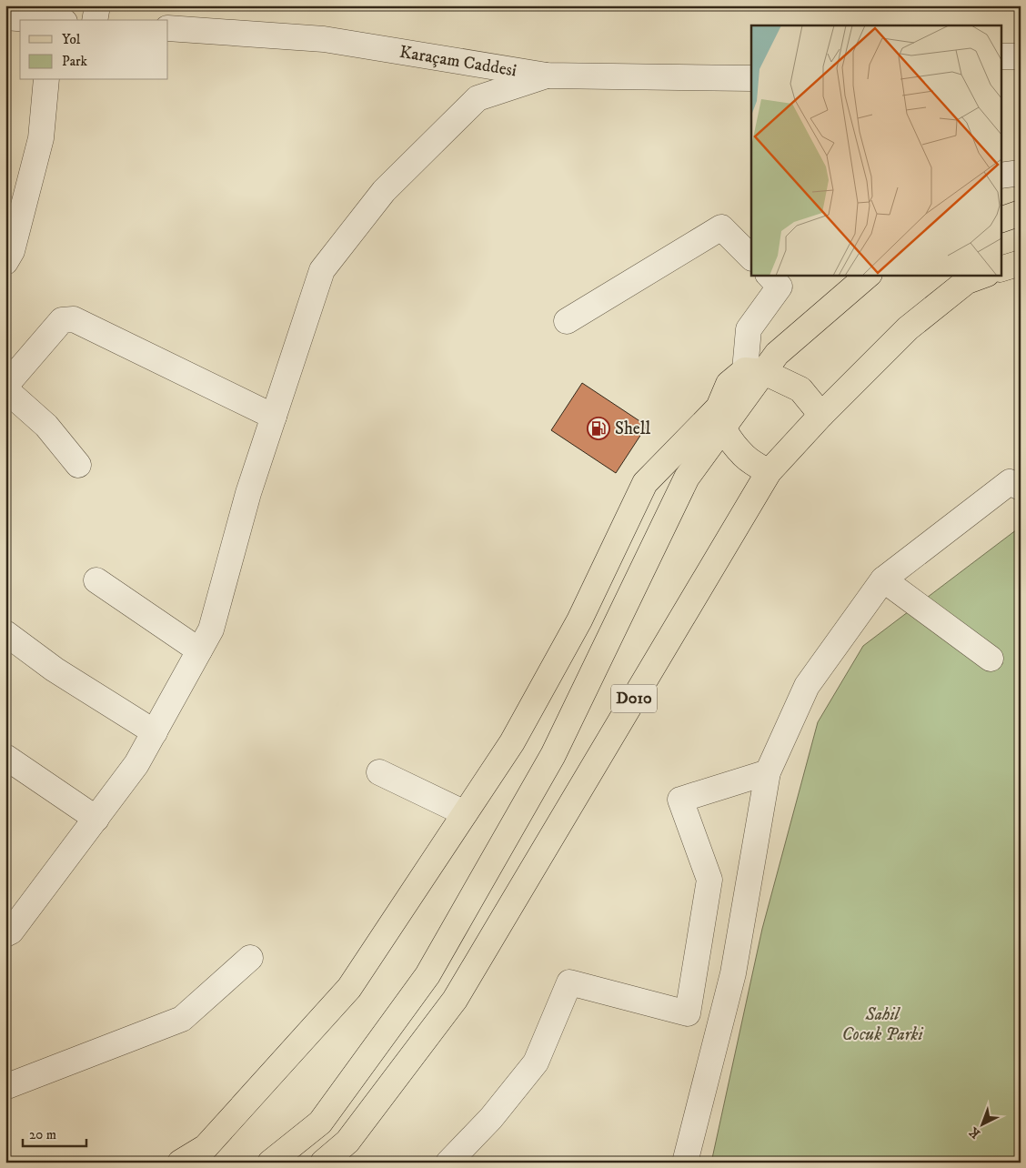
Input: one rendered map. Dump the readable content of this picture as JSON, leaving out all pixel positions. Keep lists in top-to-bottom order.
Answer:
{
  "streets": {
    "main road": ["D010"],
    "street": ["Karaçam Caddesi"]
  },
  "parks": ["Sahil Cocuk Parki"],
  "places": {
    "fuel station": ["Shell"]
  },
  "legend": ["Yol", "Park"],
  "scale_bar": "20 m",
  "north": "bottom left"
}
